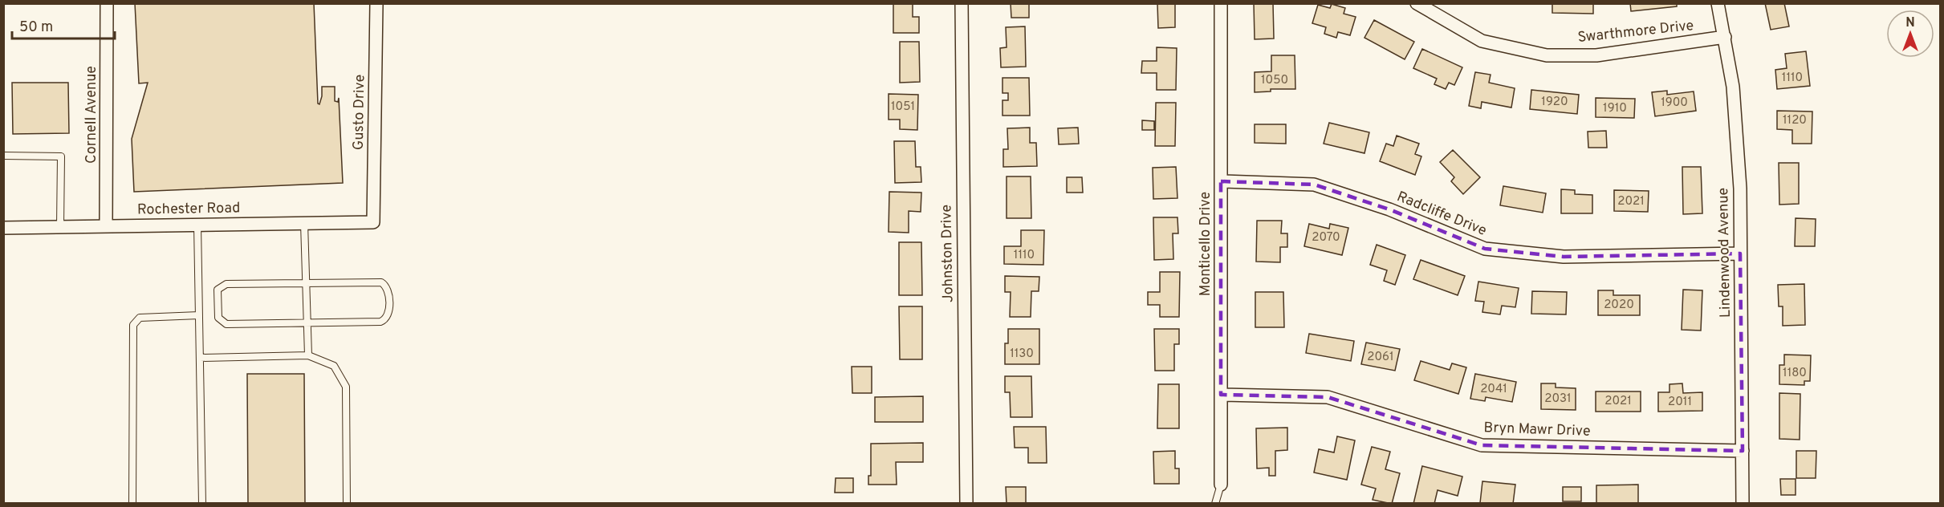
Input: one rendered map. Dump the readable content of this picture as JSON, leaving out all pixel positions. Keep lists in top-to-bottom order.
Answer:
{
  "streets": {
    "street": [
      "Swarthmore Drive",
      "Gusto Drive",
      "Cornell Avenue",
      "Rochester Road",
      "Radcliffe Drive",
      "Monticello Drive",
      "Lindenwood Avenue",
      "Johnston Drive",
      "Bryn Mawr Drive"
    ]
  },
  "crossings": [
    ["Swarthmore Drive", "Lindenwood Avenue"],
    ["Gusto Drive", "Rochester Road"],
    ["Cornell Avenue", "Rochester Road"],
    ["Radcliffe Drive", "Monticello Drive"],
    ["Radcliffe Drive", "Lindenwood Avenue"],
    ["Monticello Drive", "Bryn Mawr Drive"],
    ["Lindenwood Avenue", "Bryn Mawr Drive"]
  ],
  "house_numbers": [
    "1110",
    "1050",
    "1920",
    "1900",
    "1051",
    "1910",
    "1120",
    "2021",
    "2070",
    "1110",
    "2020",
    "1130",
    "2061",
    "1180",
    "2041",
    "2031",
    "2021",
    "2011"
  ],
  "scale_bar": "50 m",
  "north": "top"
}
